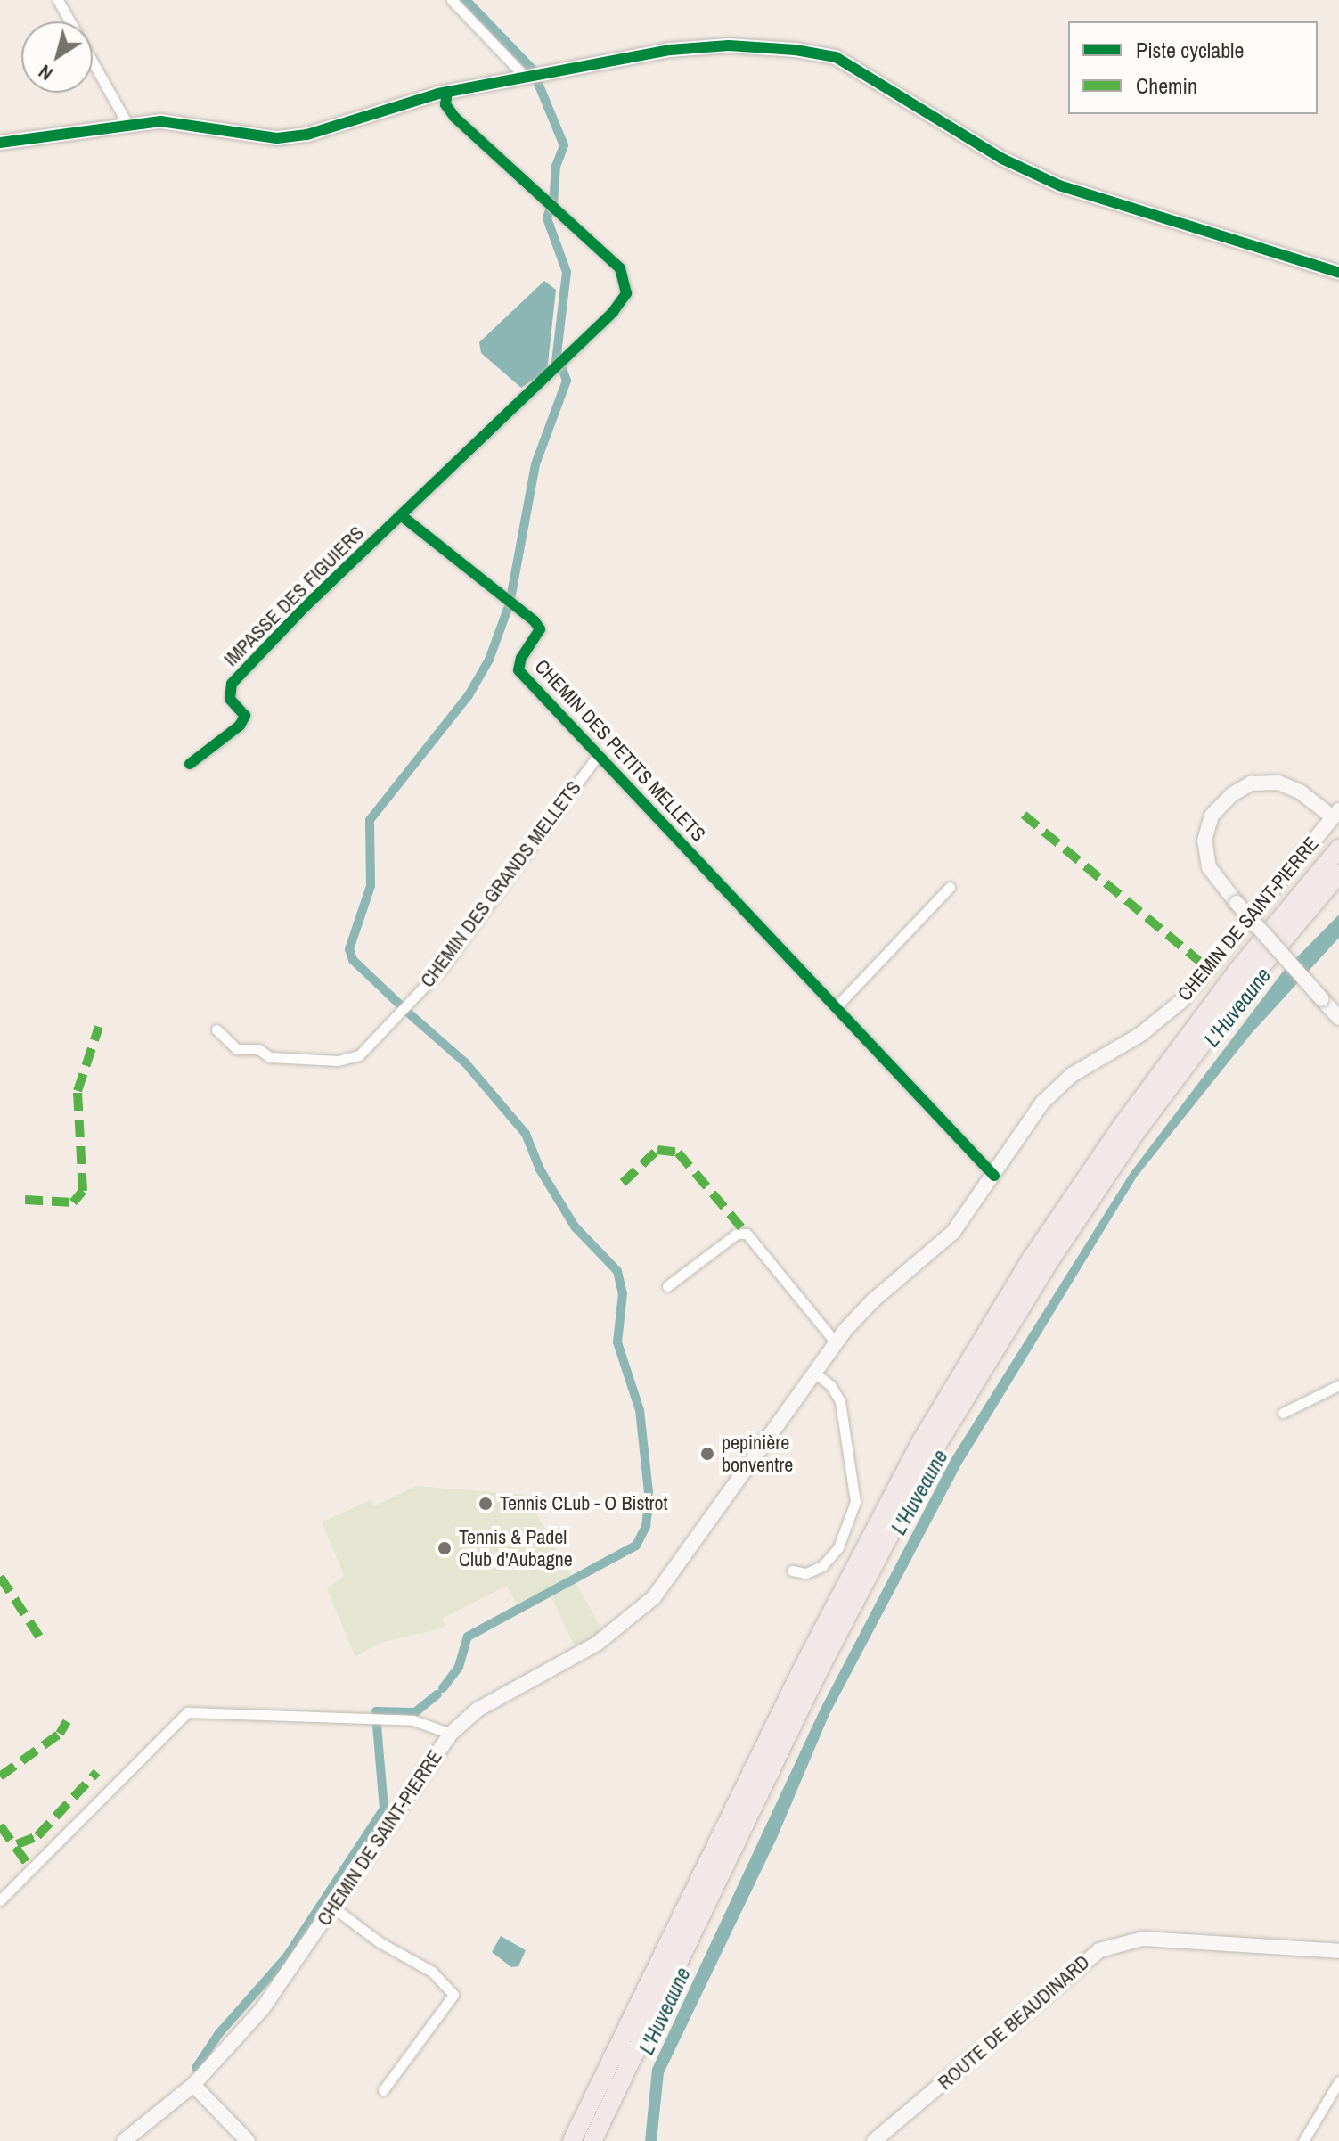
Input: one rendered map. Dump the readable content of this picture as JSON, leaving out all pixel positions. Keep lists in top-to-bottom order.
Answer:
{
  "streets": {
    "street": [
      "IMPASSE DES FIGUIERS",
      "CHEMIN DES PETITS MELLETS",
      "CHEMIN DES GRANDS MELLETS",
      "CHEMIN DE SAINT-PIERRE",
      "ROUTE DE BEAUDINARD"
    ]
  },
  "crossings": [
    ["IMPASSE DES FIGUIERS", "CHEMIN DES PETITS MELLETS"],
    ["CHEMIN DES PETITS MELLETS", "CHEMIN DES GRANDS MELLETS"],
    ["CHEMIN DES PETITS MELLETS", "CHEMIN DE SAINT-PIERRE"]
  ],
  "water": ["L'Huveaune"],
  "places": ["pepinière bonventre", "Tennis CLub - O Bistrot", "Tennis & Padel Club d'Aubagne"],
  "legend": ["Piste cyclable", "Chemin"],
  "north": "bottom left"
}
